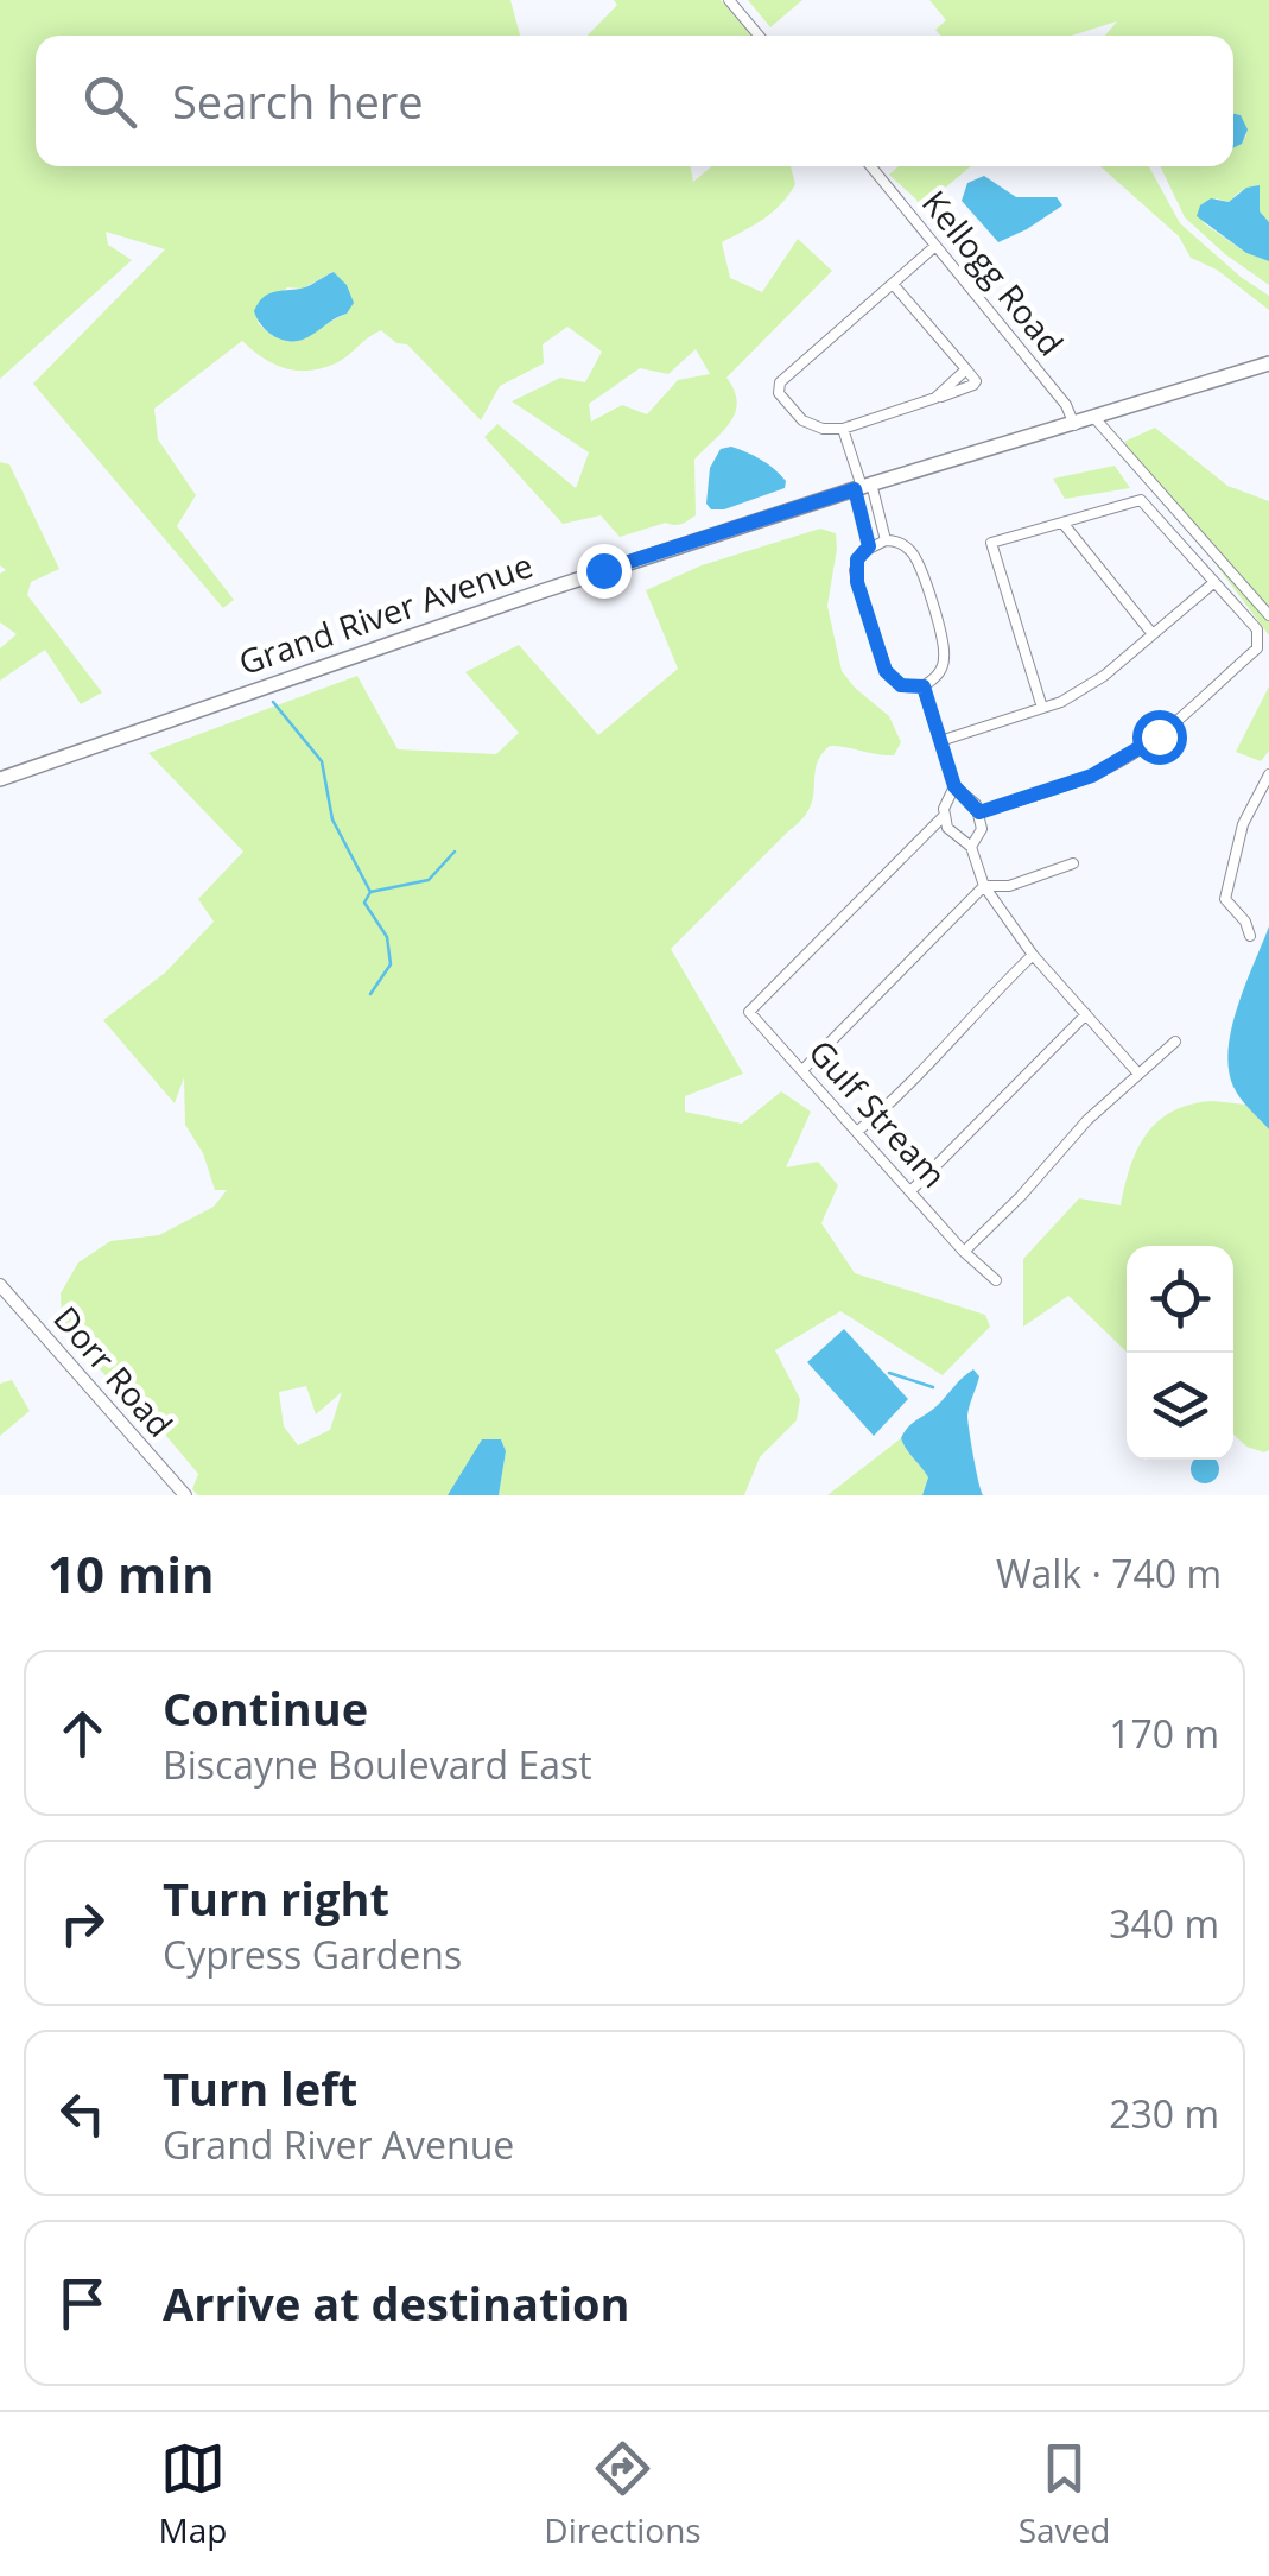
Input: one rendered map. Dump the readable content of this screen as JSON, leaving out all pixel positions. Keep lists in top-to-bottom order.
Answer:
{
  "streets": {
    "main road": ["Grand River Avenue"],
    "street": ["Kellogg Road", "Gulf Stream", "Dorr Road"]
  },
  "crossings": [
    ["Kellogg Road", "Grand River Avenue"]
  ],
  "page": {
    "search": "Search here",
    "heading": ["10 min", "Walk · 740 m"],
    "list": [
      ["Continue", "Biscayne Boulevard East", "170 m"],
      ["Turn right", "Cypress Gardens", "340 m"],
      ["Turn left", "Grand River Avenue", "230 m"],
      "Arrive at destination"
    ],
    "nav": ["Map", "Directions", "Saved"]
  }
}
